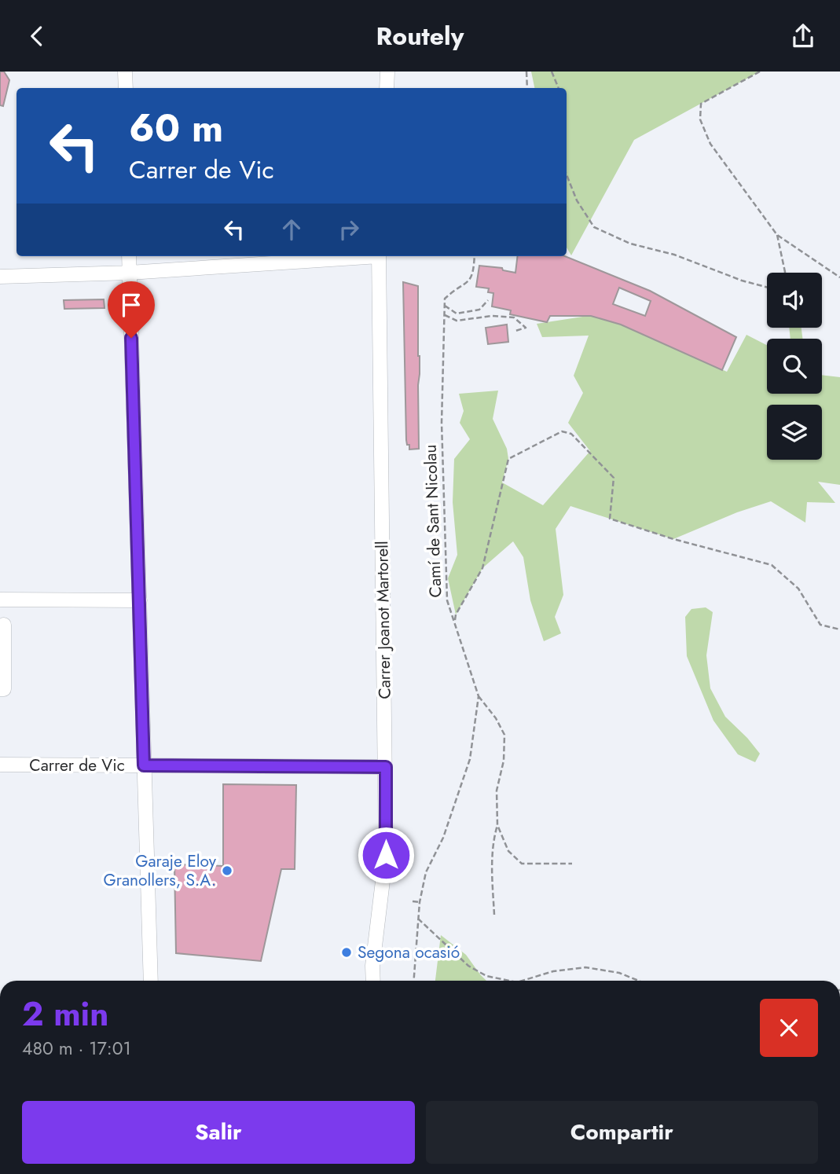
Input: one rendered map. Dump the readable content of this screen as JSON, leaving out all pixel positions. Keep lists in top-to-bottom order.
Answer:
{
  "streets": {
    "street": ["Carrer Joanot Martorell", "Carrer de Vic"],
    "path": ["Camí de Sant Nicolau"]
  },
  "crossings": [
    ["Carrer Joanot Martorell", "Carrer de Vic"]
  ],
  "places": ["Garaje Eloy Granollers, S.A.", "Segona ocasió"],
  "page": {
    "header": "Routely",
    "turn": ["60 m", "Carrer de Vic"],
    "heading": ["2 min", "480 m · 17:01"],
    "buttons": ["Salir", "Compartir"]
  }
}
